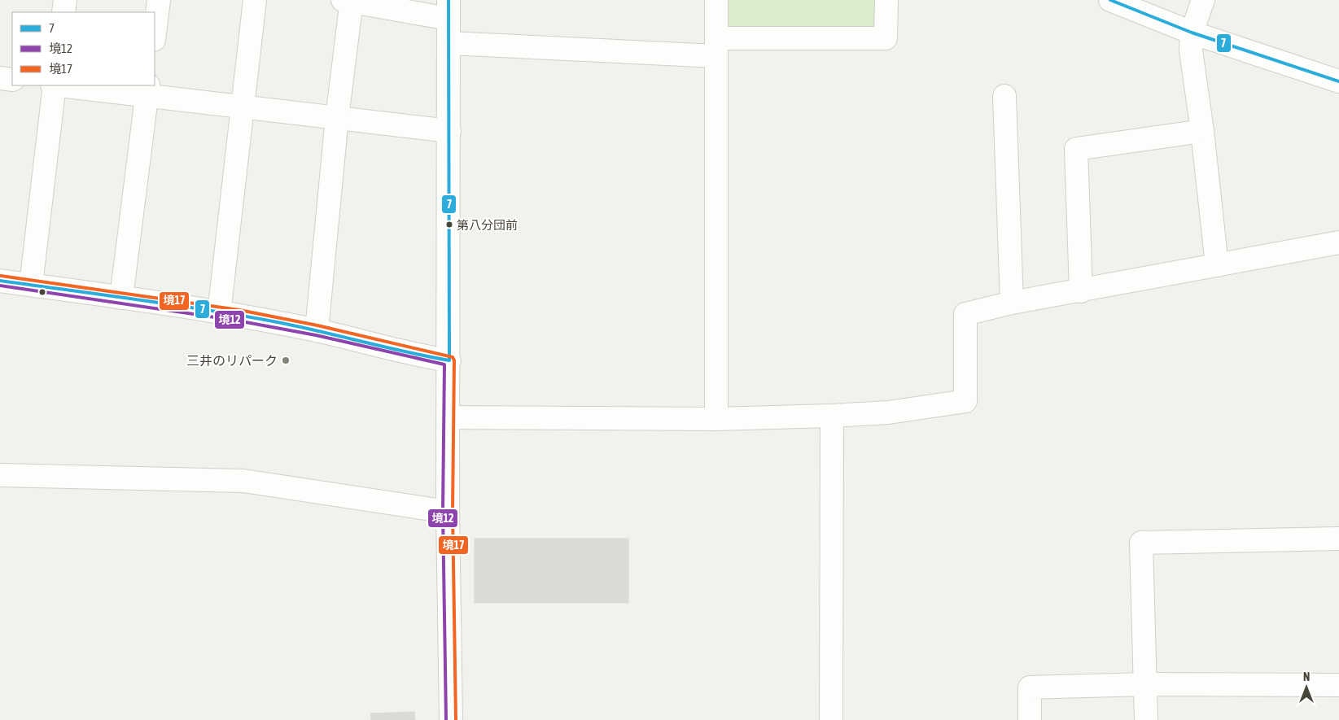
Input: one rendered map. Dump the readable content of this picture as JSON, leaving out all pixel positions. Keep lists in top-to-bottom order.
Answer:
{
  "places": ["第八分団前", "三井のリパーク"],
  "lines": ["transit line 7", "transit line 境17", "transit line 境12"],
  "legend": ["7", "境12", "境17"],
  "north": "top"
}
